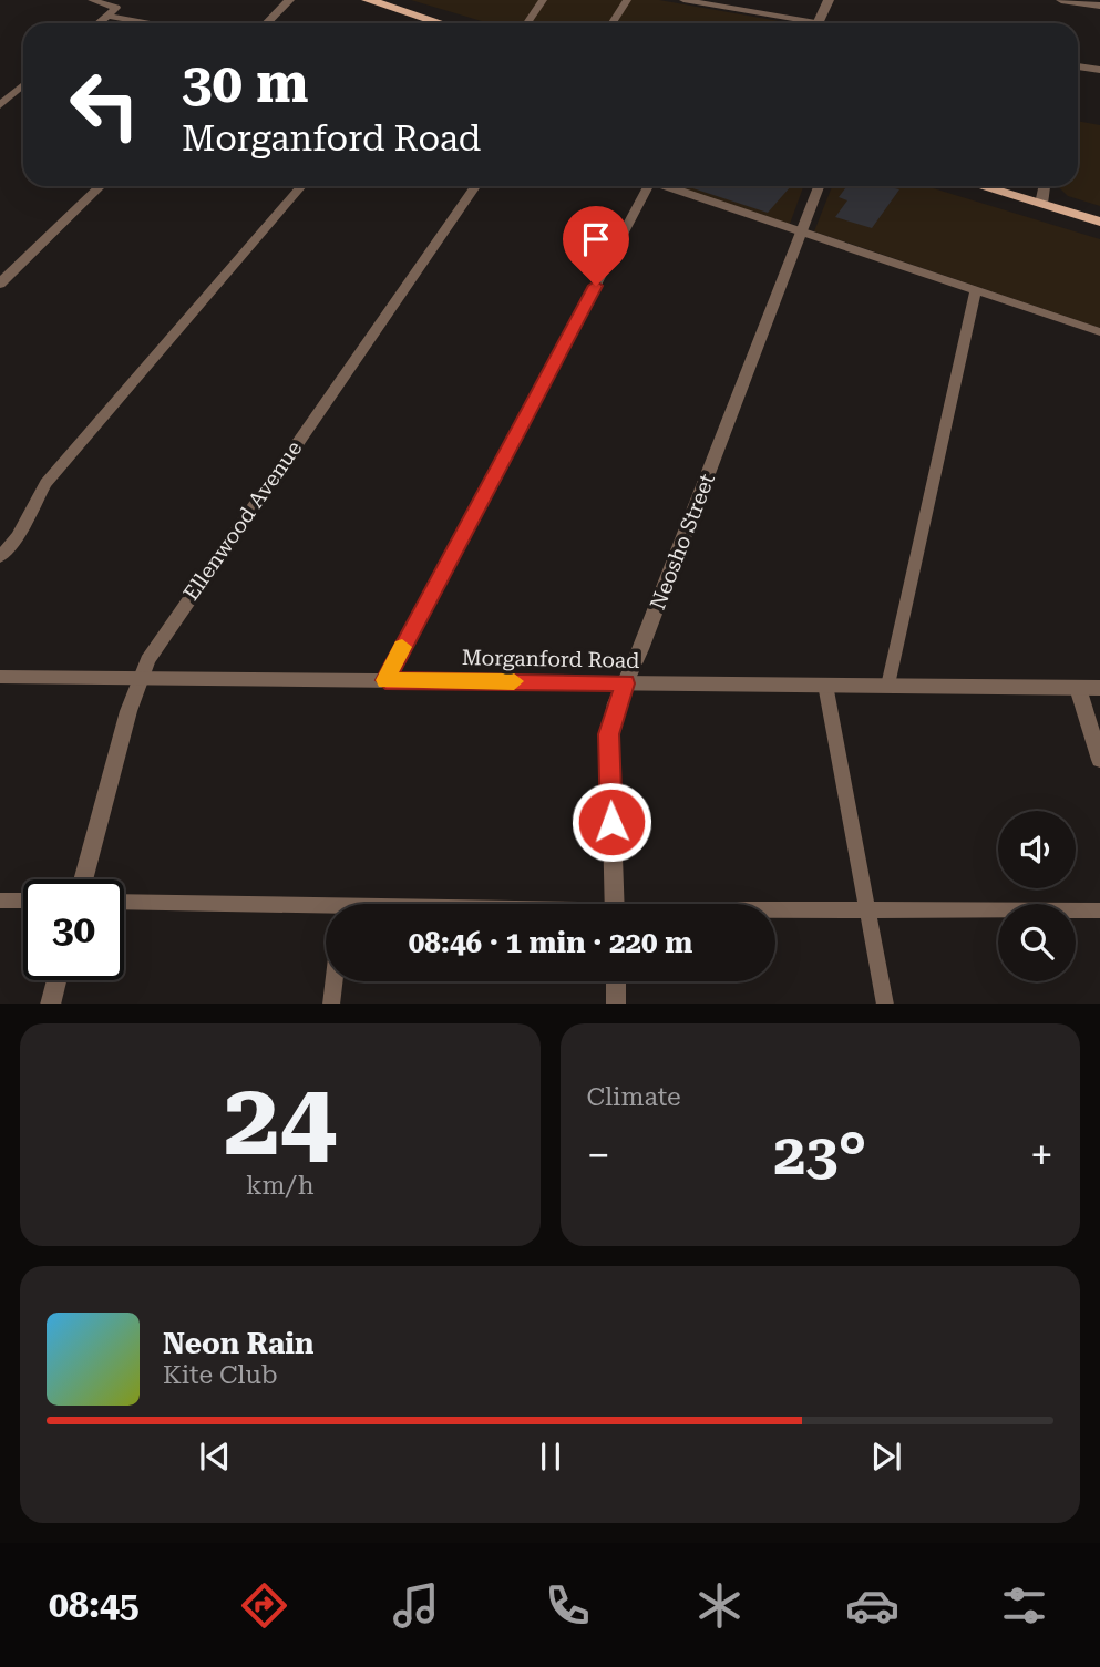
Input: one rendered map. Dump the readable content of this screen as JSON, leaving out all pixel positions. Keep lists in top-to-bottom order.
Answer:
{
  "streets": {
    "street": ["Ellenwood Avenue", "Neosho Street", "Morganford Road"]
  },
  "crossings": [
    ["Ellenwood Avenue", "Morganford Road"],
    ["Neosho Street", "Morganford Road"]
  ],
  "page": {
    "turn": ["30 m", "Morganford Road"],
    "limit": "30",
    "trip": "08:46 · 1 min · 220 m",
    "tile": [
      ["24", "km/h"],
      "Climate"
    ],
    "heat": ["−", "23°", "+"],
    "song": ["Neon Rain", "Kite Club"],
    "tabs": "08:45"
  }
}
